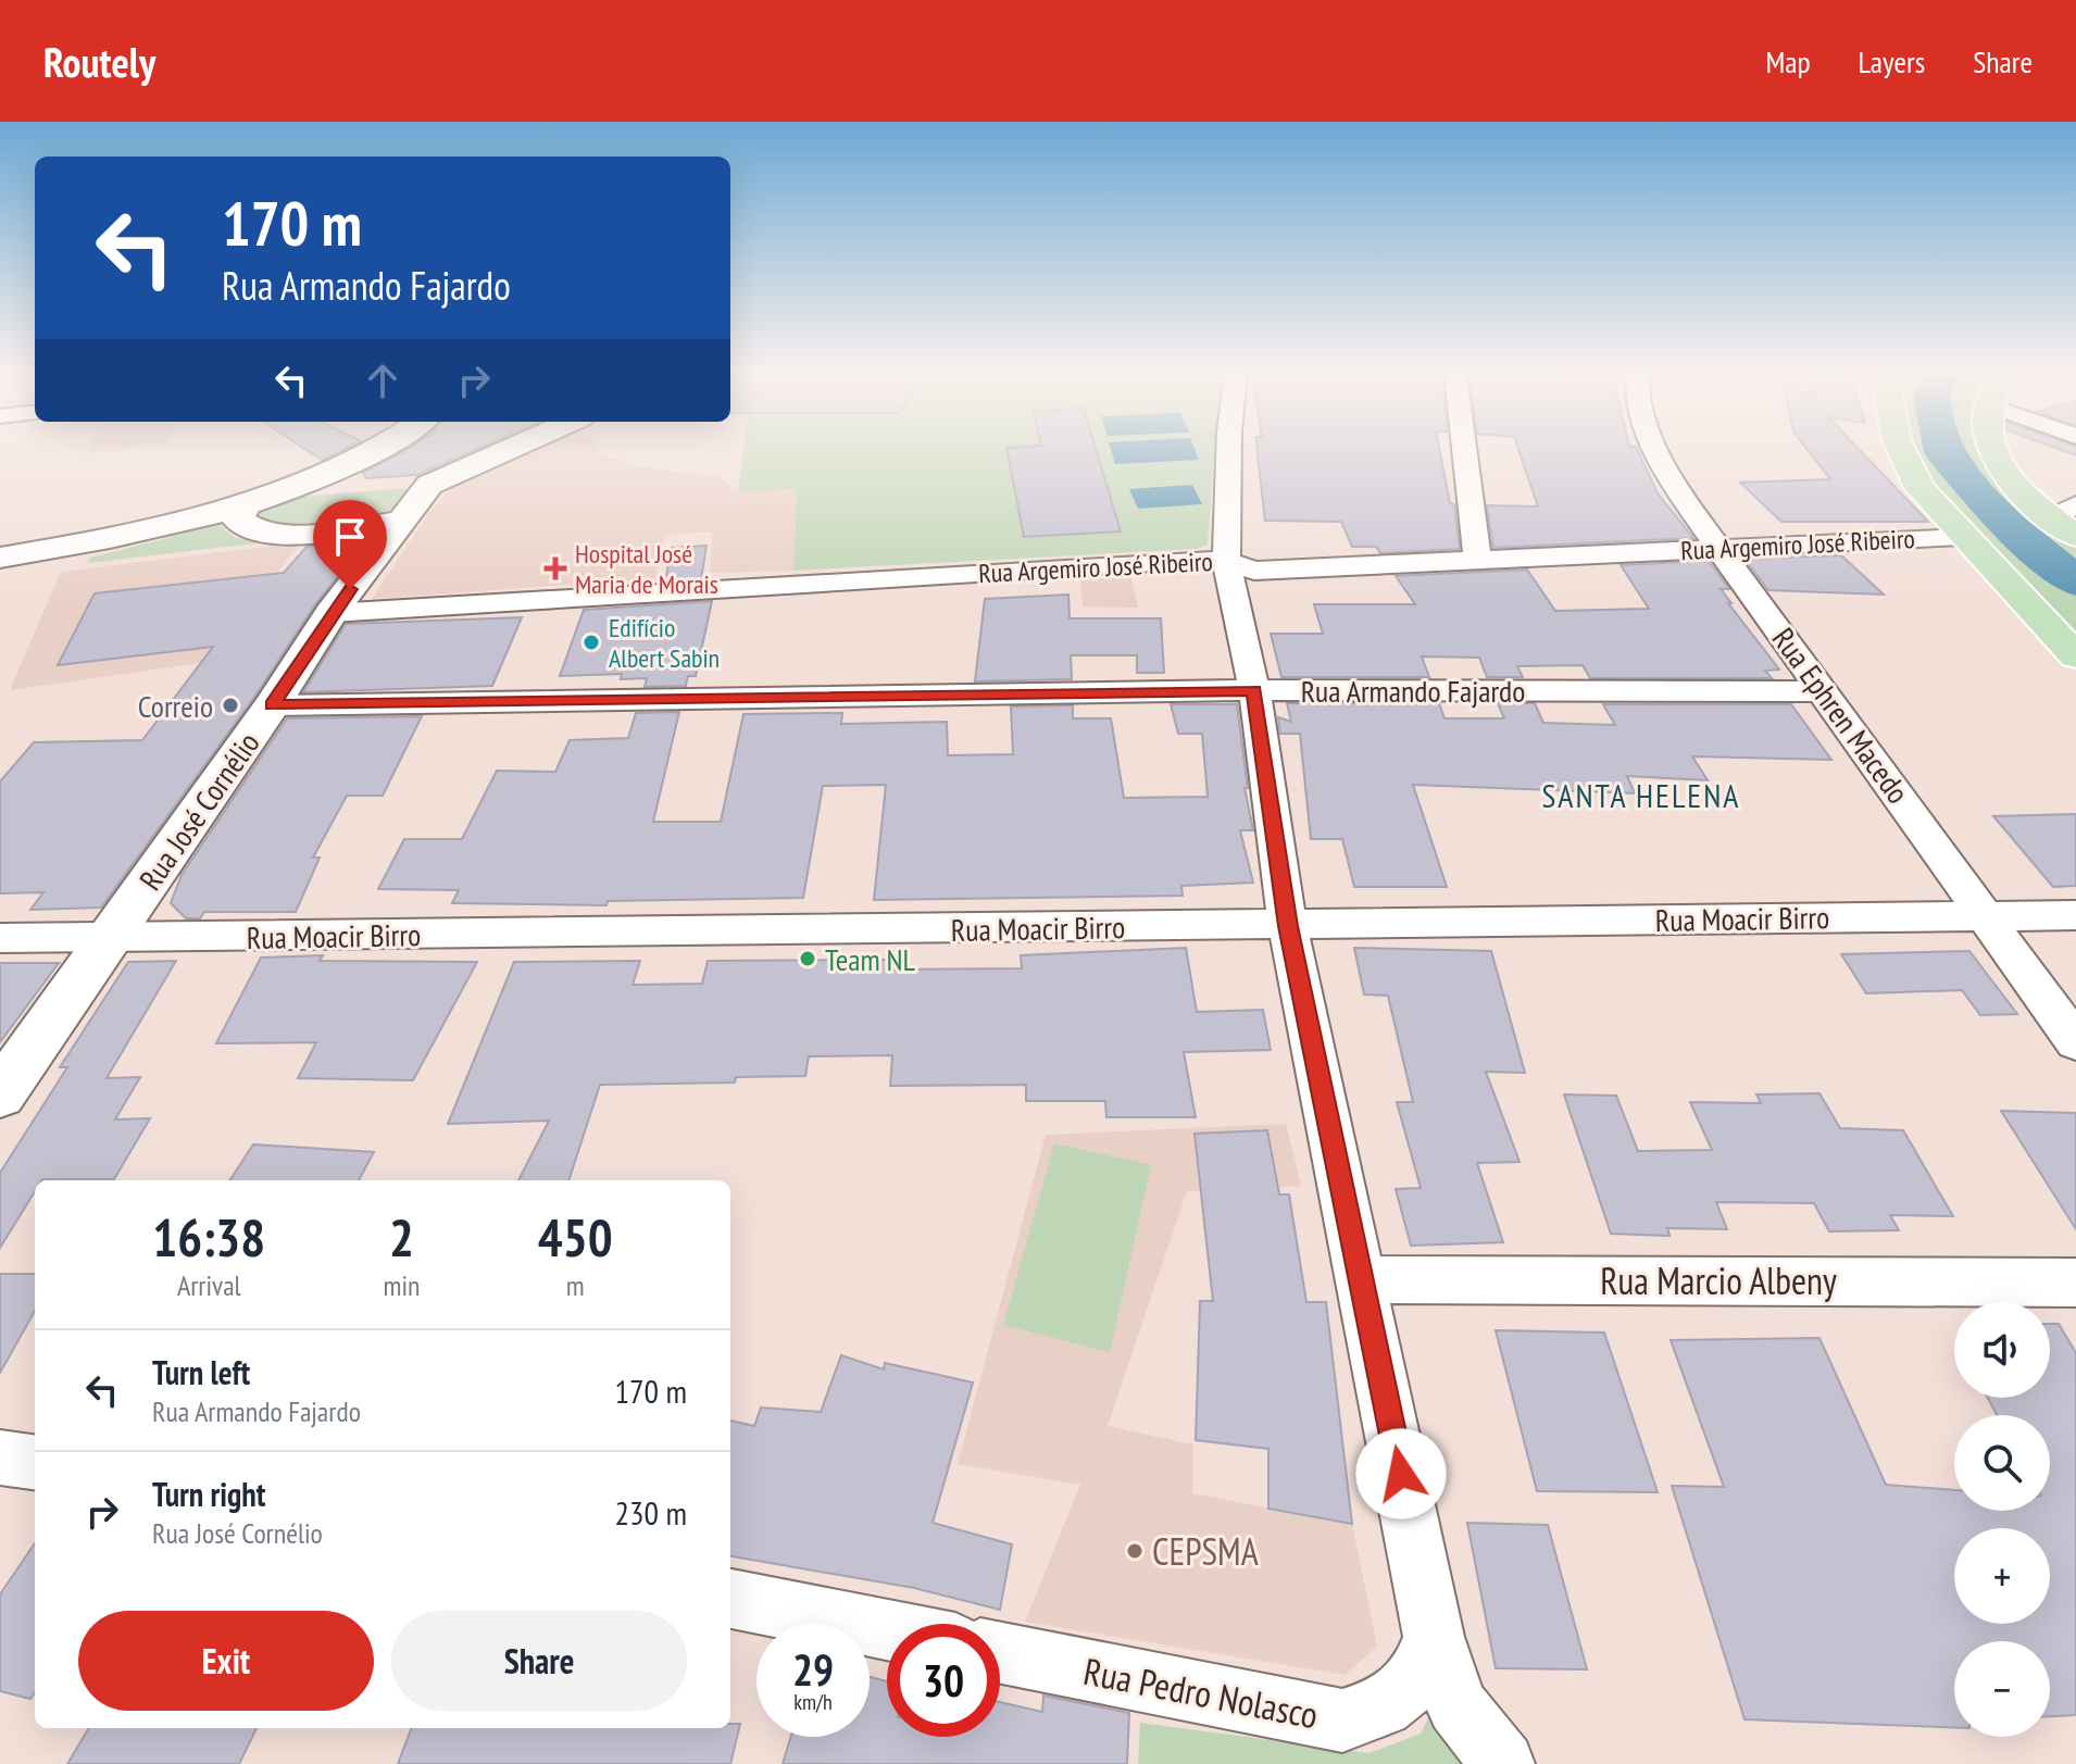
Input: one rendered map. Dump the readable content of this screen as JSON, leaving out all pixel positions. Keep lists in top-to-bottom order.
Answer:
{
  "streets": {
    "main road": ["Rua José Cornélio"],
    "street": [
      "Rua Argemiro José Ribeiro",
      "Rua Armando Fajardo",
      "Rua Ephren Macedo",
      "Rua Moacir Birro",
      "Rua Marcio Albeny",
      "Rua Pedro Nolasco"
    ]
  },
  "crossings": [
    ["Rua Argemiro José Ribeiro", "Rua Ephren Macedo"],
    ["Rua Argemiro José Ribeiro", "Rua José Cornélio"],
    ["Rua Armando Fajardo", "Rua Ephren Macedo"],
    ["Rua Armando Fajardo", "Rua José Cornélio"],
    ["Rua Ephren Macedo", "Rua Moacir Birro"],
    ["Rua José Cornélio", "Rua Moacir Birro"]
  ],
  "districts": ["SANTA HELENA"],
  "places": {
    "health": ["Hospital José Maria de Morais"],
    "other": [
      "Edifício Albert Sabin",
      "Correio",
      "Team NL",
      "CEPSMA"
    ]
  },
  "page": {
    "header": "Routely",
    "nav": ["Map", "Layers", "Share"],
    "turn": ["170 m", "Rua Armando Fajardo"],
    "eta": [
      "16:38",
      "Arrival",
      "2",
      "min",
      "450",
      "m"
    ],
    "map_buttons": ["+", "−"],
    "list": [
      {
        "name": "Turn left",
        "note": "Rua Armando Fajardo",
        "value": "170 m"
      },
      {
        "name": "Turn right",
        "note": "Rua José Cornélio",
        "value": "230 m"
      }
    ],
    "buttons": ["Exit", "Share"],
    "speed": "29 km/h",
    "limit": "30"
  }
}
